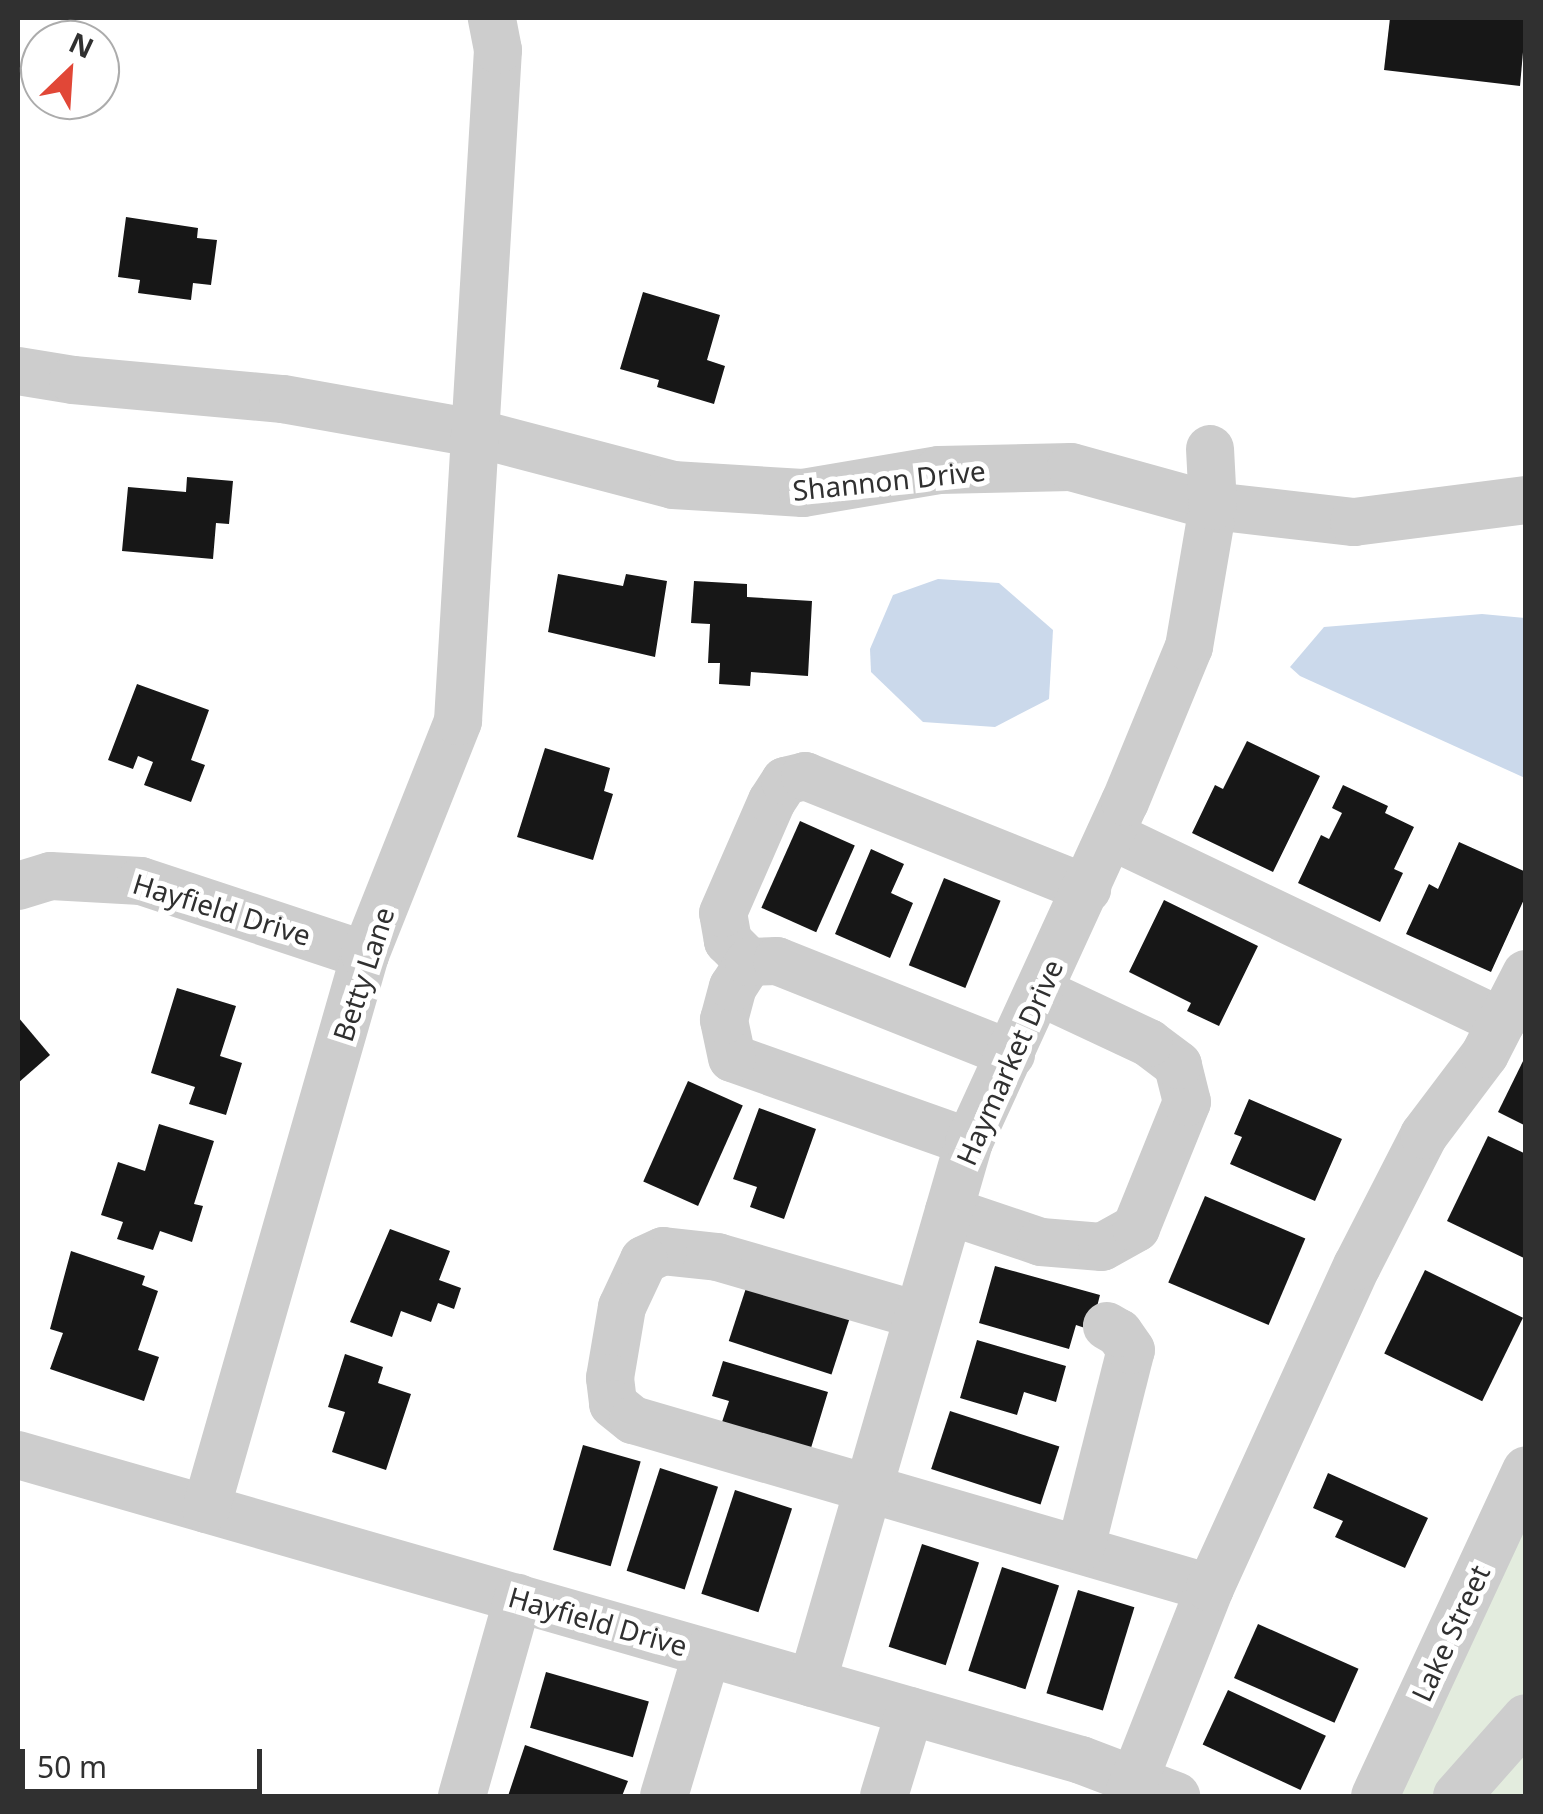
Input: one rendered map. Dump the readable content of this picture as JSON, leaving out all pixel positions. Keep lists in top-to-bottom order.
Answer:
{
  "streets": {
    "street": [
      "Shannon Drive",
      "Hayfield Drive",
      "Betty Lane",
      "Haymarket Drive",
      "Lake Street"
    ]
  },
  "crossings": [
    ["Shannon Drive", "Betty Lane"],
    ["Shannon Drive", "Haymarket Drive"],
    ["Hayfield Drive", "Betty Lane"],
    ["Hayfield Drive", "Haymarket Drive"]
  ],
  "scale_bar": "50 m",
  "north": "top right"
}
